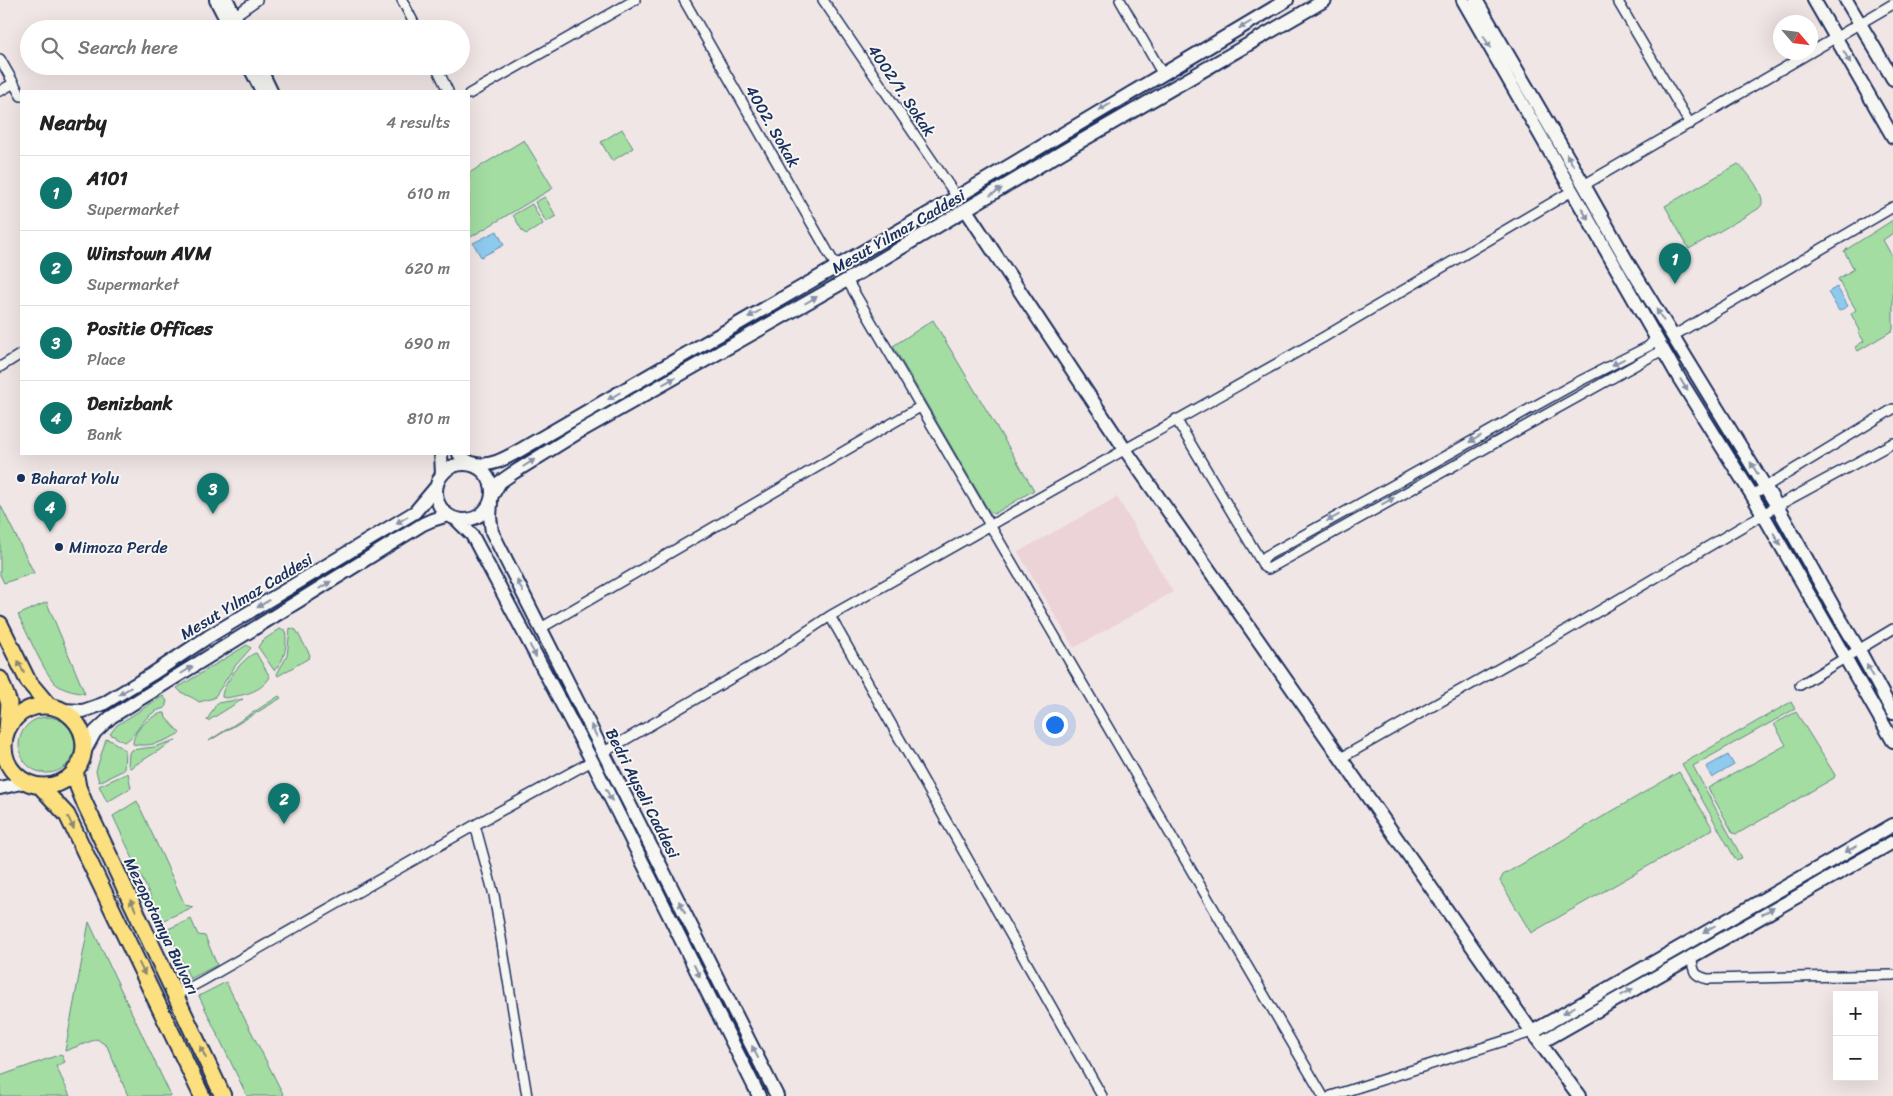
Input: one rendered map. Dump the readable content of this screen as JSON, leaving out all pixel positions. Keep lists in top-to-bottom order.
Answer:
{
  "streets": {
    "main road": ["Mesut Yılmaz Caddesi", "Bedri Ayseli Caddesi", "Mezopotamya Bulvarı"],
    "street": ["4002/1. Sokak", "4002. Sokak"]
  },
  "crossings": [
    ["4002/1. Sokak", "Mesut Yılmaz Caddesi"],
    ["4002. Sokak", "Mesut Yılmaz Caddesi"],
    ["Mesut Yılmaz Caddesi", "Bedri Ayseli Caddesi"],
    ["Mesut Yılmaz Caddesi", "Mezopotamya Bulvarı"]
  ],
  "places": ["Baharat Yolu", "Mimoza Perde"],
  "north": "bottom right",
  "page": {
    "search": "Search here",
    "heading": ["Nearby", "4 results"],
    "list": [
      {
        "mark": "1",
        "name": "A101",
        "note": "Supermarket",
        "value": "610 m"
      },
      {
        "mark": "2",
        "name": "Winstown AVM",
        "note": "Supermarket",
        "value": "620 m"
      },
      {
        "mark": "3",
        "name": "Positie Offices",
        "note": "Place",
        "value": "690 m"
      },
      {
        "mark": "4",
        "name": "Denizbank",
        "note": "Bank",
        "value": "810 m"
      }
    ],
    "pins": [
      "1",
      "3",
      "4",
      "2"
    ],
    "map_buttons": ["+", "−"]
  }
}
